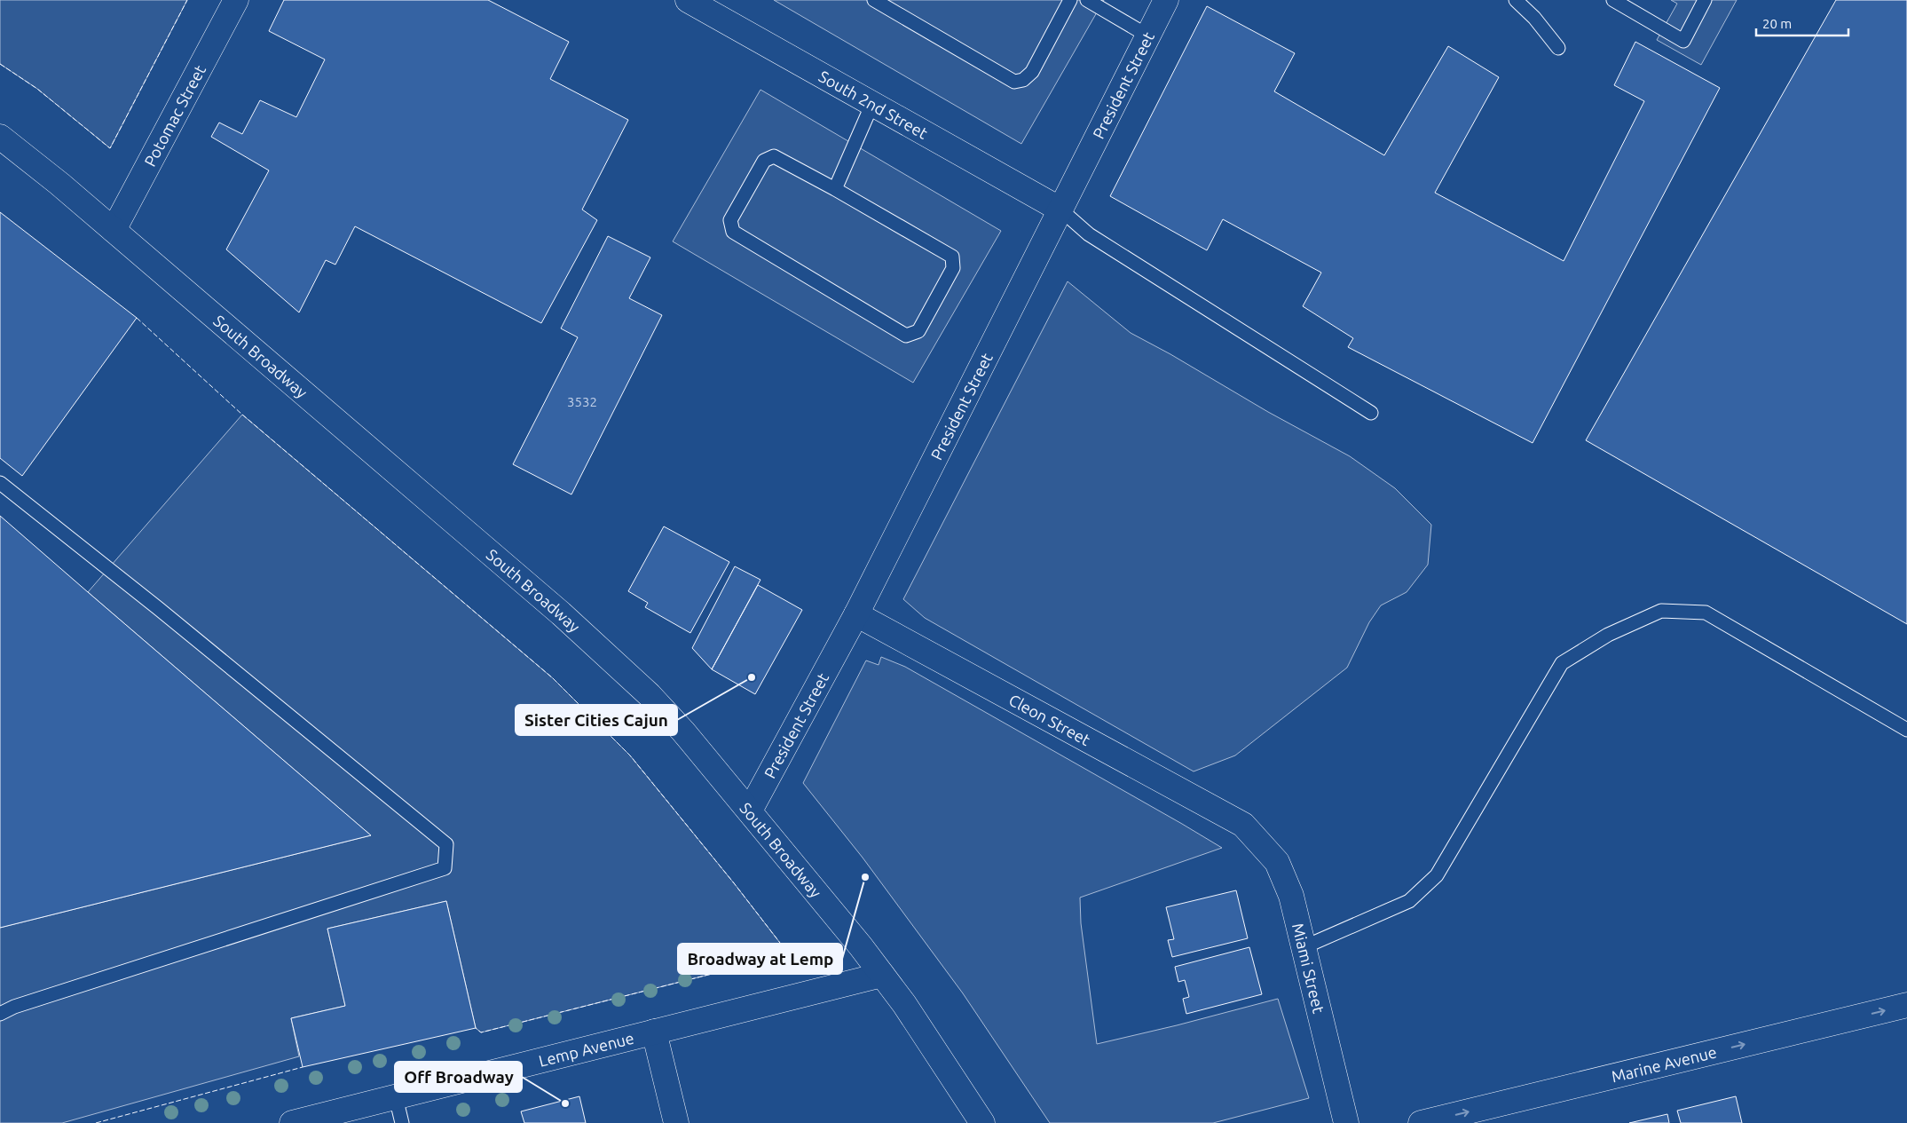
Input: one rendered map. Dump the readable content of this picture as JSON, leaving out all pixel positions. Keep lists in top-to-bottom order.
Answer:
{
  "streets": {
    "street": [
      "President Street",
      "South 2nd Street",
      "Potomac Street",
      "South Broadway",
      "Cleon Street",
      "Miami Street",
      "Lemp Avenue",
      "Marine Avenue"
    ]
  },
  "crossings": [
    ["President Street", "South 2nd Street"],
    ["President Street", "South Broadway"],
    ["President Street", "Cleon Street"],
    ["Potomac Street", "South Broadway"],
    ["South Broadway", "Lemp Avenue"],
    ["Cleon Street", "Miami Street"]
  ],
  "one_way": ["Marine Avenue"],
  "places": ["Sister Cities Cajun", "Broadway at Lemp", "Off Broadway"],
  "house_numbers": ["3532"],
  "scale_bar": "20 m"
}
